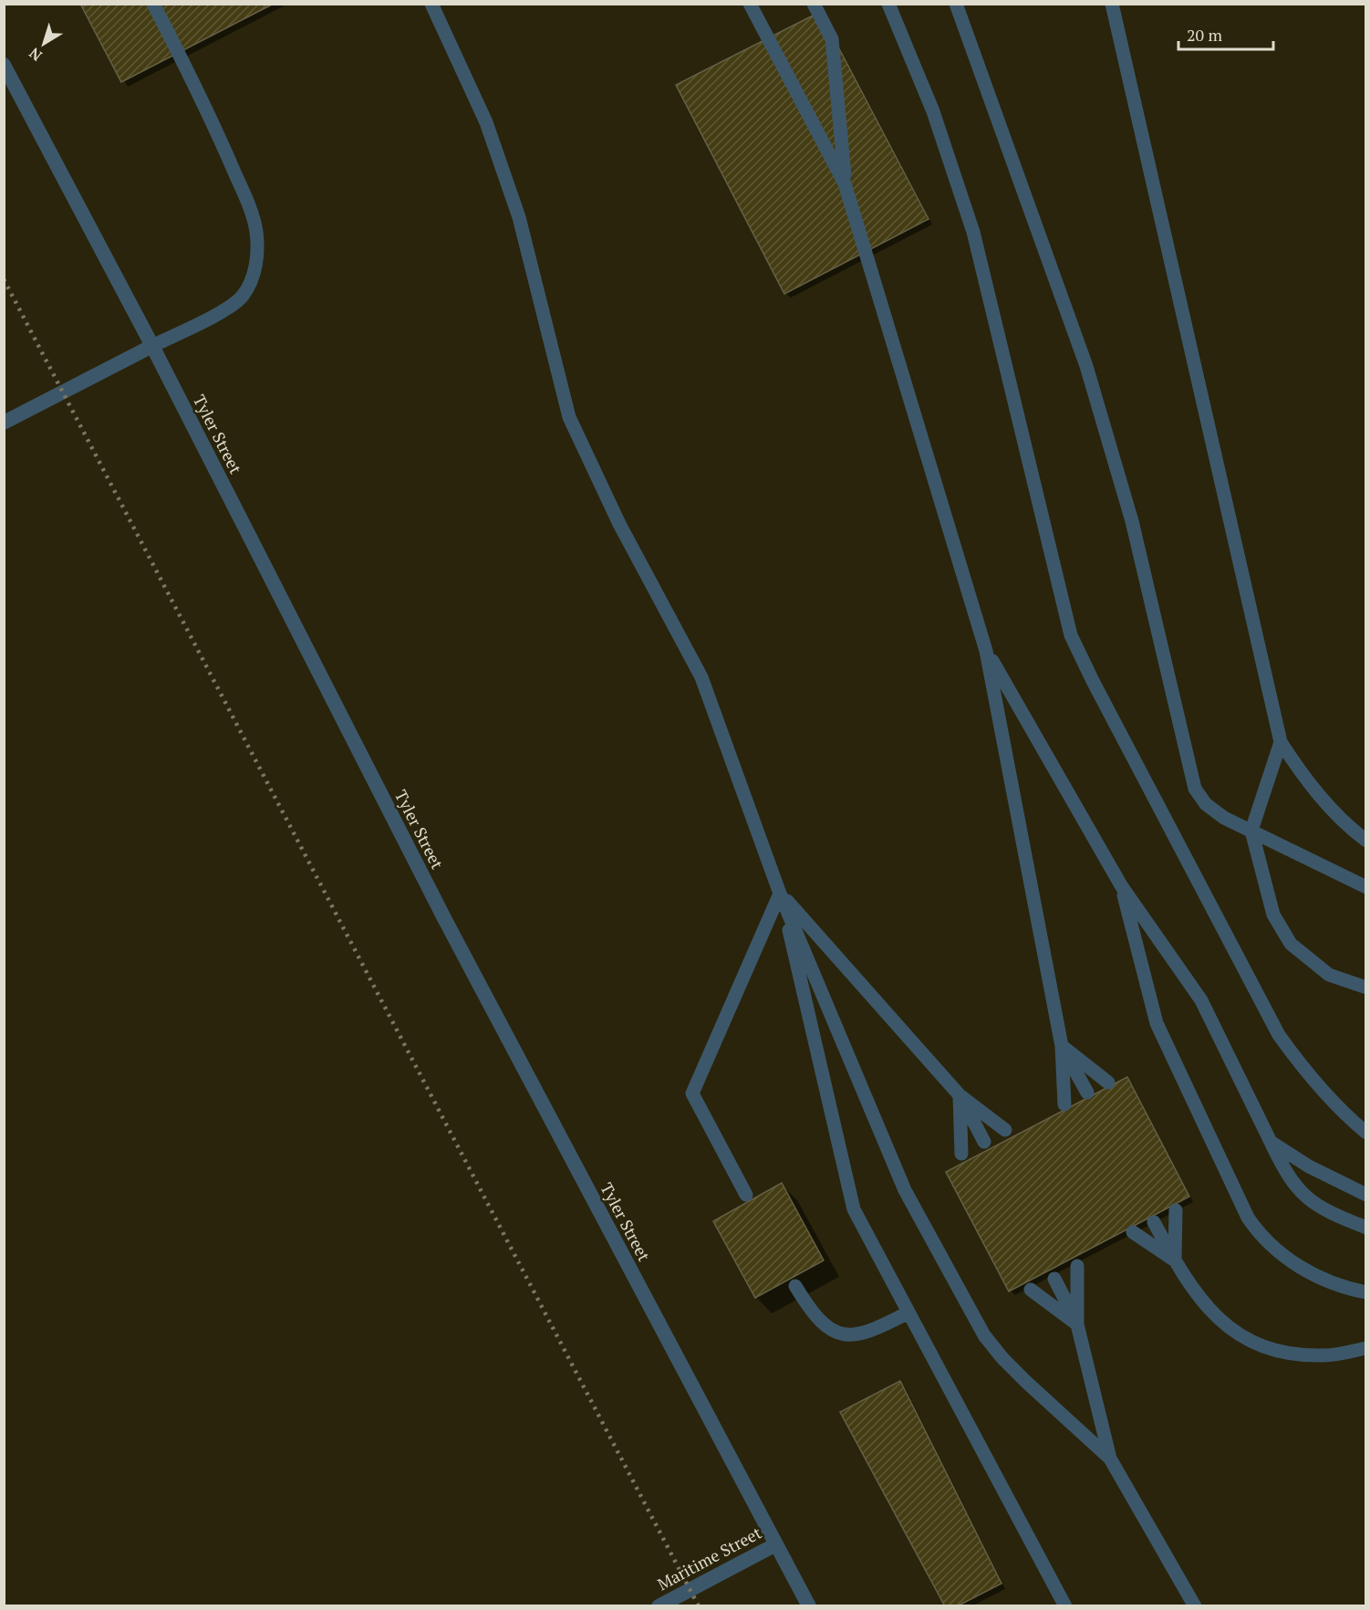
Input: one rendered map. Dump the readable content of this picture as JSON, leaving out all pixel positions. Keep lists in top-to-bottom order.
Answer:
{
  "streets": {
    "street": ["Tyler Street", "Maritime Street"]
  },
  "crossings": [
    ["Tyler Street", "Maritime Street"]
  ],
  "scale_bar": "20 m",
  "north": "bottom left"
}
